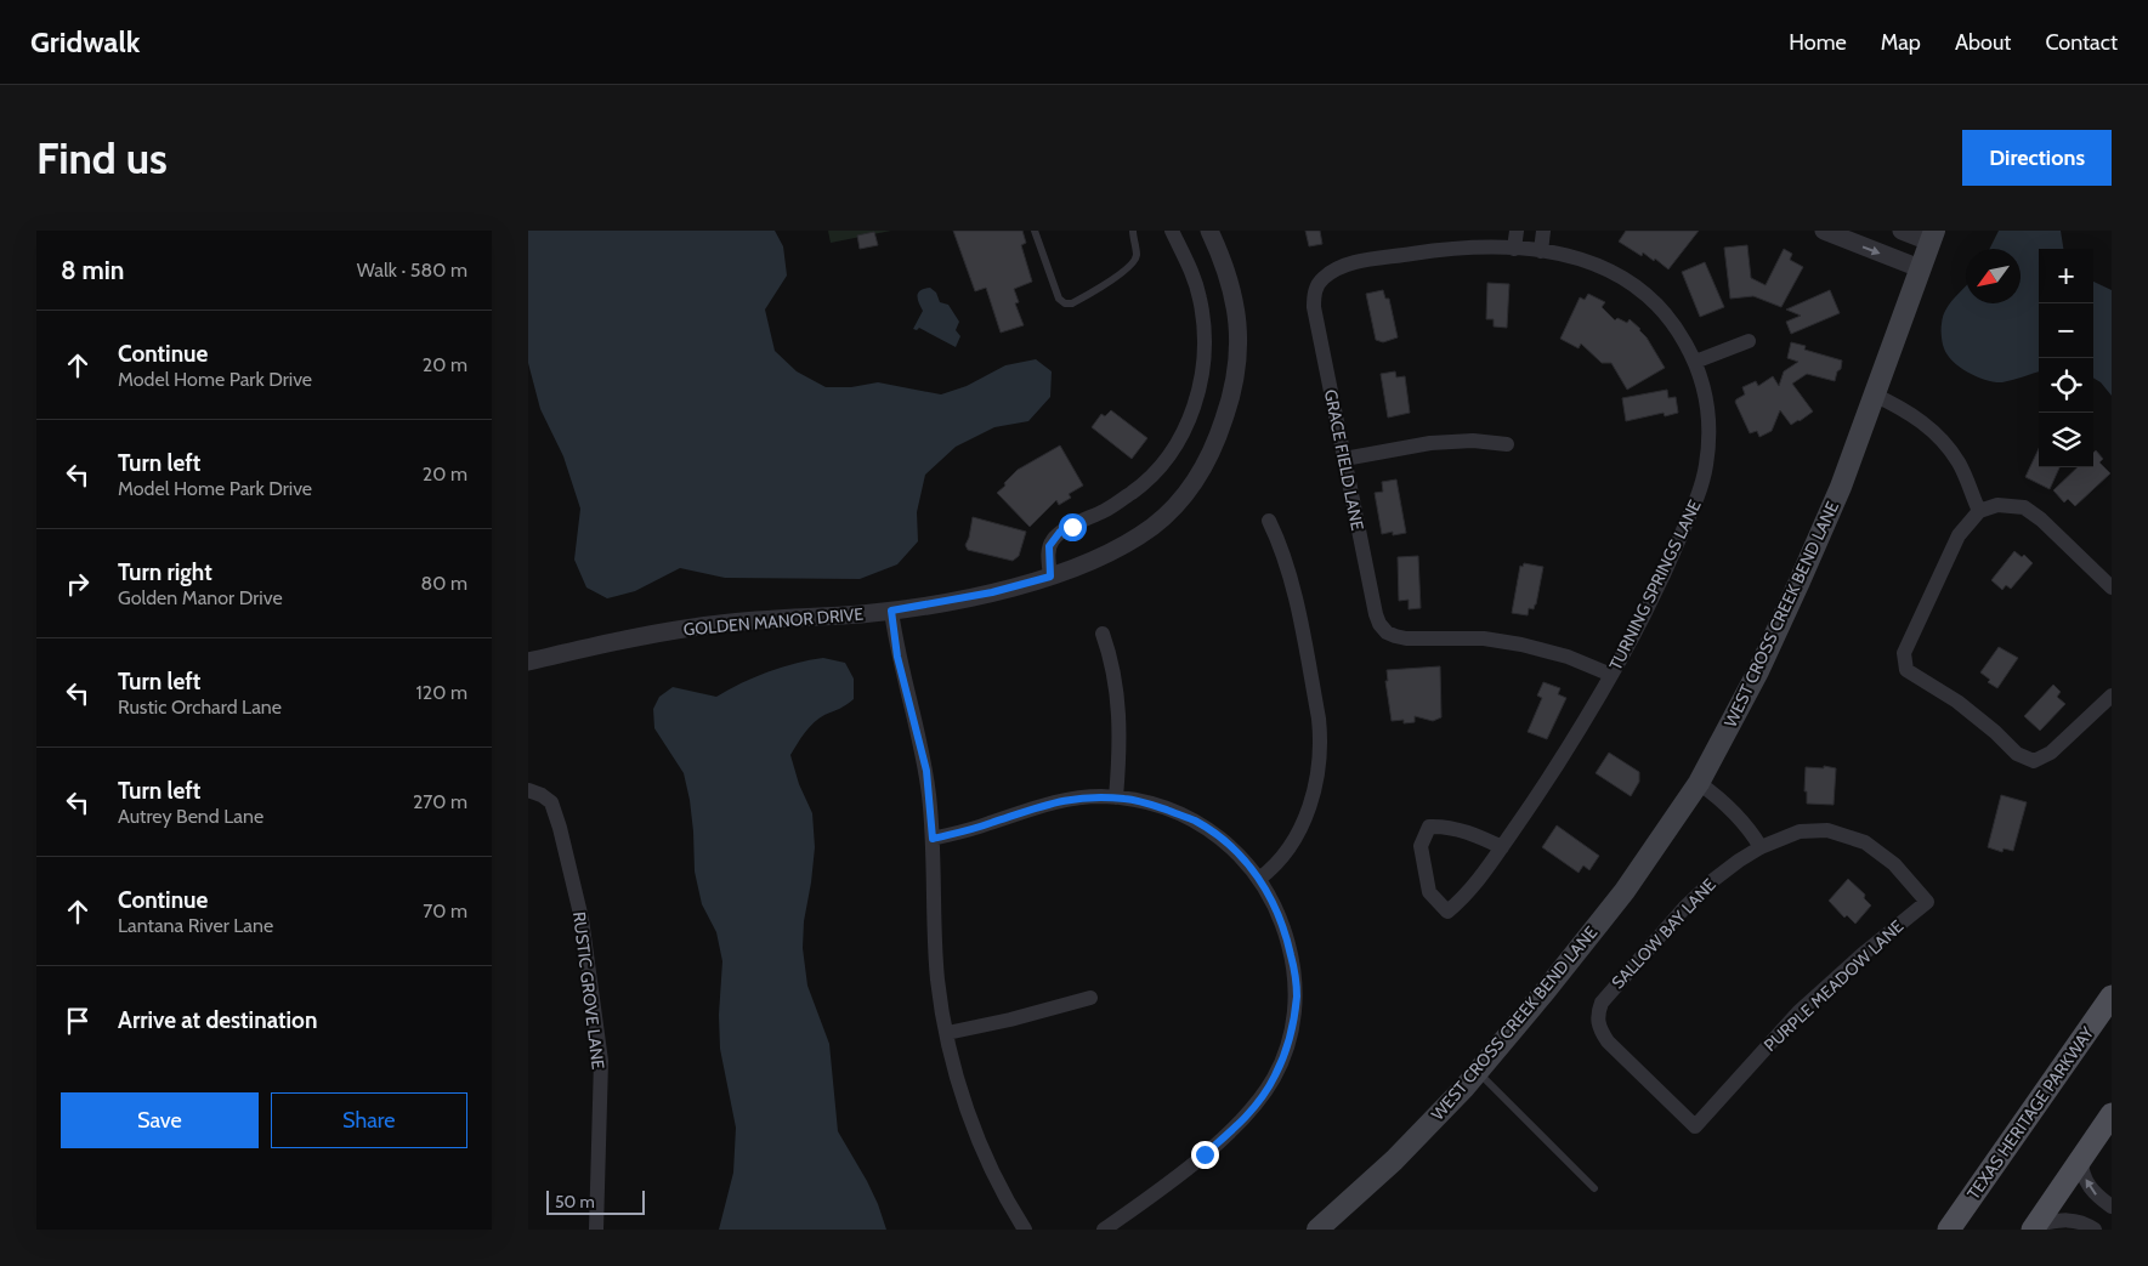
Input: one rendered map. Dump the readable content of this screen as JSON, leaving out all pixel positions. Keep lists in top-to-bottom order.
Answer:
{
  "streets": {
    "main road": ["WEST CROSS CREEK BEND LANE", "TEXAS HERITAGE PARKWAY"],
    "street": [
      "GRACE FIELD LANE",
      "TURNING SPRINGS LANE",
      "GOLDEN MANOR DRIVE",
      "SALLOW BAY LANE",
      "PURPLE MEADOW LANE",
      "RUSTIC GROVE LANE"
    ]
  },
  "crossings": [
    ["GRACE FIELD LANE", "TURNING SPRINGS LANE"],
    ["SALLOW BAY LANE", "PURPLE MEADOW LANE"]
  ],
  "scale_bar": "50 m",
  "north": "bottom left",
  "page": {
    "header": "Gridwalk",
    "nav": [
      "Home",
      "Map",
      "About",
      "Contact"
    ],
    "buttons": [
      "Directions",
      ["Save", "Share"]
    ],
    "title": "Find us",
    "heading": ["8 min", "Walk · 580 m"],
    "map_buttons": ["+", "−"],
    "list": [
      ["Continue", "Model Home Park Drive", "20 m"],
      ["Turn left", "Model Home Park Drive", "20 m"],
      ["Turn right", "Golden Manor Drive", "80 m"],
      ["Turn left", "Rustic Orchard Lane", "120 m"],
      ["Turn left", "Autrey Bend Lane", "270 m"],
      ["Continue", "Lantana River Lane", "70 m"],
      "Arrive at destination"
    ],
    "scale": "50 m"
  }
}
